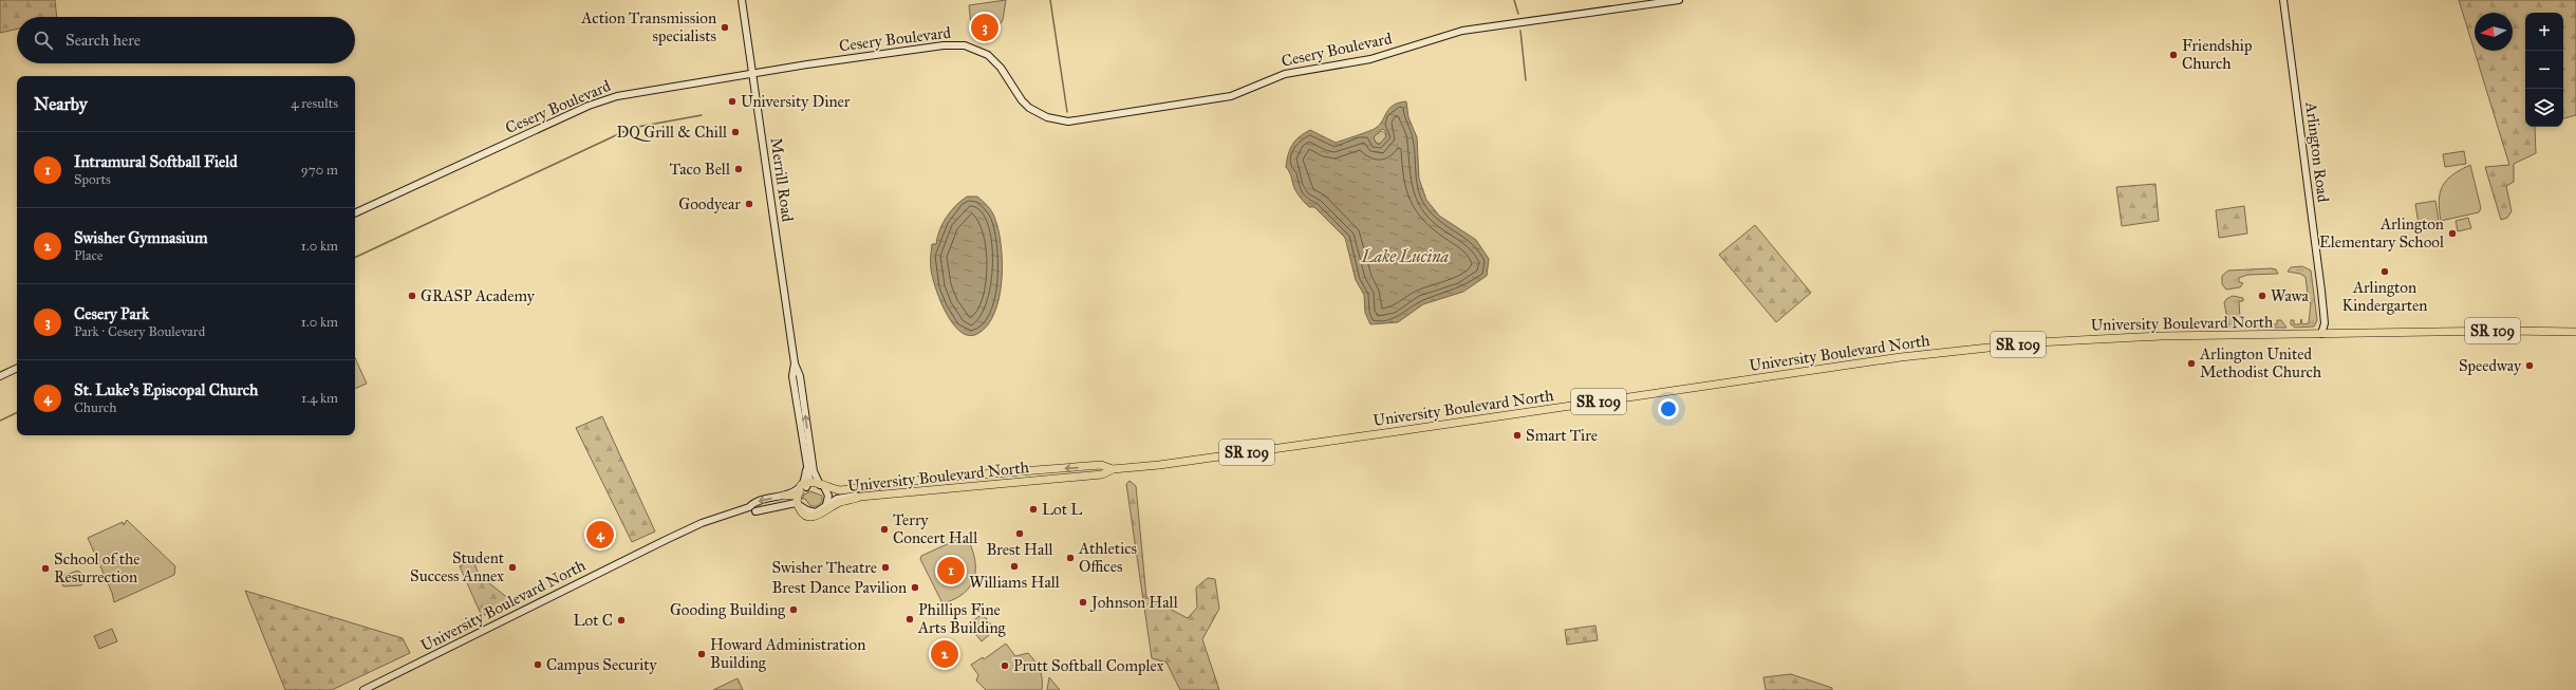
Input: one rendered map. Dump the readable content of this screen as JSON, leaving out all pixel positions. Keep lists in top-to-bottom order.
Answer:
{
  "streets": {
    "main road": [
      "Cesery Boulevard",
      "Arlington Road",
      "Merrill Road",
      "University Boulevard North",
      "SR 109"
    ]
  },
  "crossings": [
    ["Cesery Boulevard", "Merrill Road"],
    ["Arlington Road", "University Boulevard North"],
    ["Merrill Road", "University Boulevard North"],
    ["Merrill Road", "SR 109"],
    ["University Boulevard North", "SR 109"]
  ],
  "water": ["Lake Lucina"],
  "places": [
    "Action Transmission specialists",
    "Friendship Church",
    "University Diner",
    "DQ Grill & Chill",
    "Taco Bell",
    "Goodyear",
    "Arlington Elementary School",
    "Arlington Kindergarten",
    "GRASP Academy",
    "Wawa",
    "Arlington United Methodist Church",
    "Speedway",
    "Smart Tire",
    "Lot L",
    "Terry Concert Hall",
    "Brest Hall",
    "Athletics Offices",
    "Williams Hall",
    "Student Success Annex",
    "Swisher Theatre",
    "School of the Resurrection",
    "Brest Dance Pavilion",
    "Johnson Hall",
    "Gooding Building",
    "Phillips Fine Arts Building",
    "Lot C",
    "Howard Administration Building",
    "Campus Security",
    "Prutt Softball Complex"
  ],
  "north": "left",
  "page": {
    "pins": [
      "3",
      "4",
      "1",
      "2"
    ],
    "map_buttons": ["+", "−"],
    "search": "Search here",
    "heading": ["Nearby", "4 results"],
    "list": [
      {
        "mark": "1",
        "name": "Intramural Softball Field",
        "note": "Sports",
        "value": "970 m"
      },
      {
        "mark": "2",
        "name": "Swisher Gymnasium",
        "note": "Place",
        "value": "1.0 km"
      },
      {
        "mark": "3",
        "name": "Cesery Park",
        "note": "Park · Cesery Boulevard",
        "value": "1.0 km"
      },
      {
        "mark": "4",
        "name": "St. Luke's Episcopal Church",
        "note": "Church",
        "value": "1.4 km"
      }
    ]
  }
}
